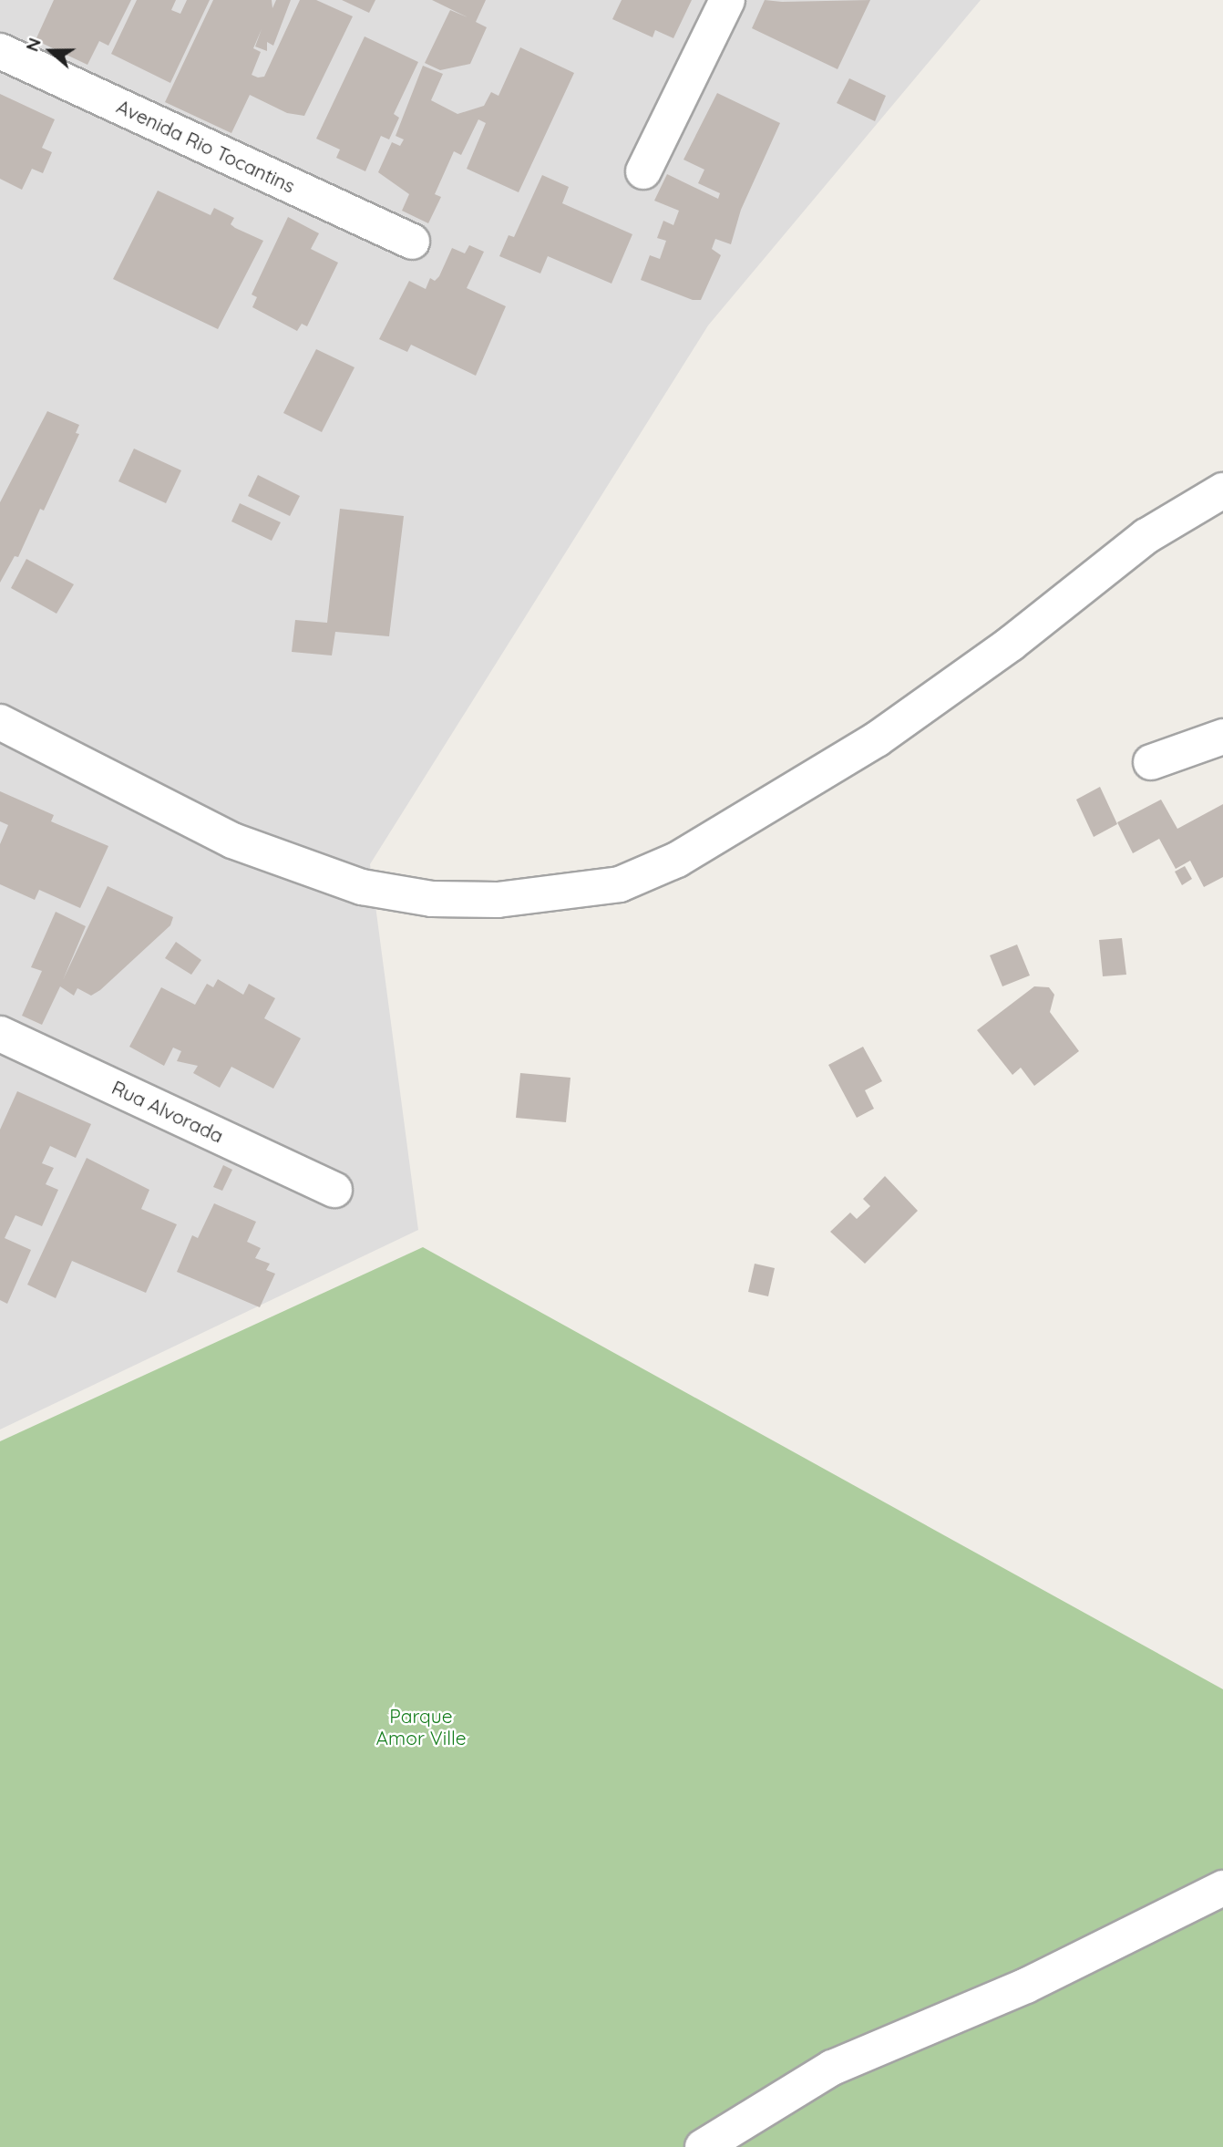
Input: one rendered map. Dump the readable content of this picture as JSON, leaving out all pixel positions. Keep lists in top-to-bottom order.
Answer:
{
  "streets": {
    "street": ["Avenida Rio Tocantins", "Rua Alvorada"]
  },
  "parks": ["Parque Amor Ville"],
  "north": "left"
}
